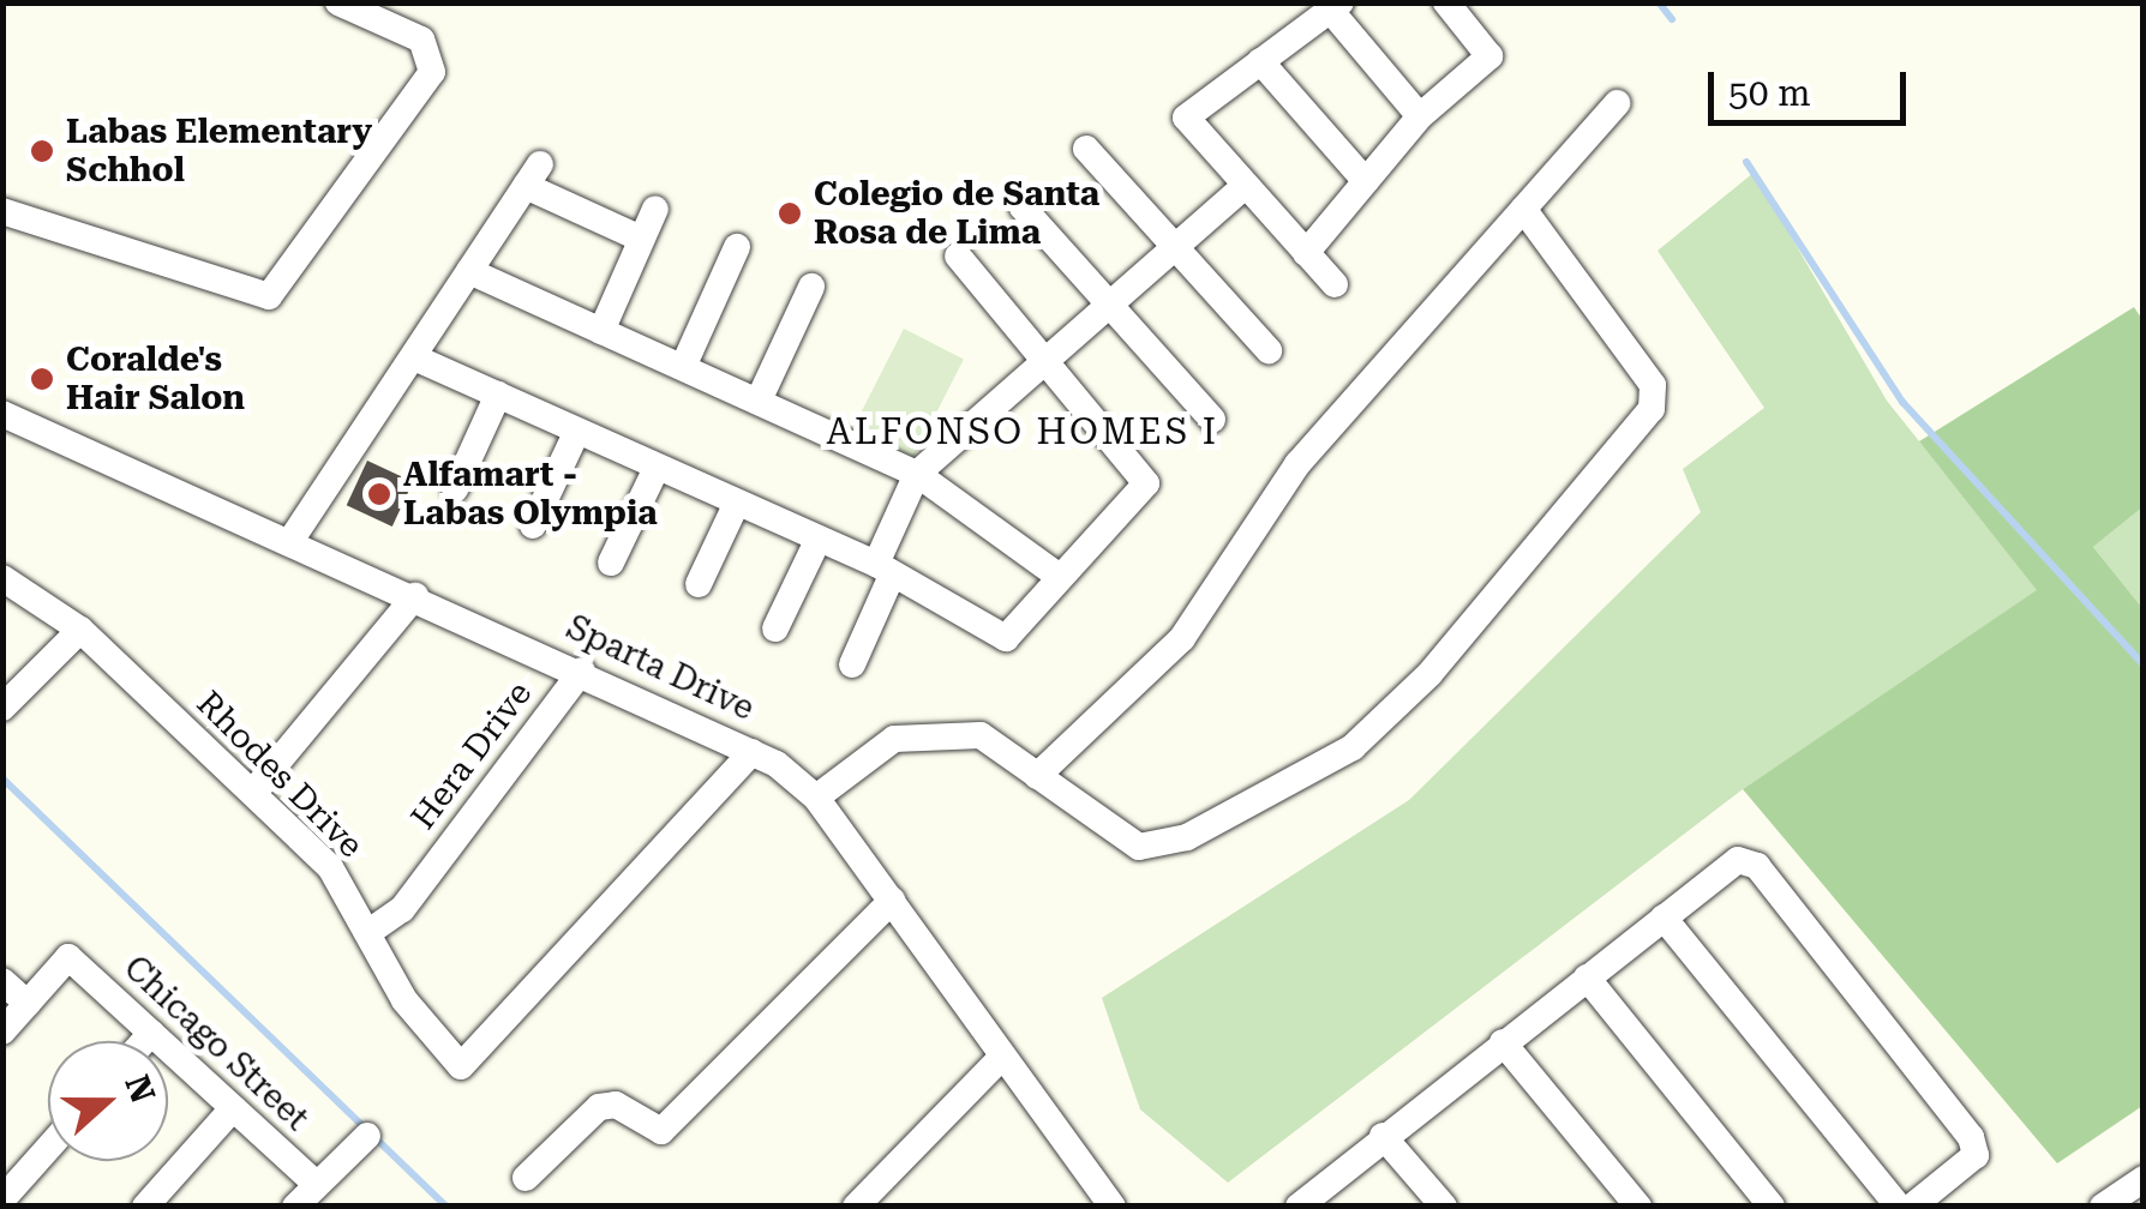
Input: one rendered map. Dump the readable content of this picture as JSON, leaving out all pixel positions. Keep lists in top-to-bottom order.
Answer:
{
  "streets": {
    "street": [
      "Sparta Drive",
      "Hera Drive",
      "Rhodes Drive",
      "Chicago Street"
    ]
  },
  "crossings": [
    ["Sparta Drive", "Hera Drive"],
    ["Sparta Drive", "Rhodes Drive"],
    ["Hera Drive", "Rhodes Drive"]
  ],
  "districts": ["ALFONSO HOMES I"],
  "places": [
    "Labas Elementary Schhol",
    "Colegio de Santa Rosa de Lima",
    "Coralde's Hair Salon",
    "Alfamart - Labas Olympia"
  ],
  "scale_bar": "50 m",
  "north": "right"
}
